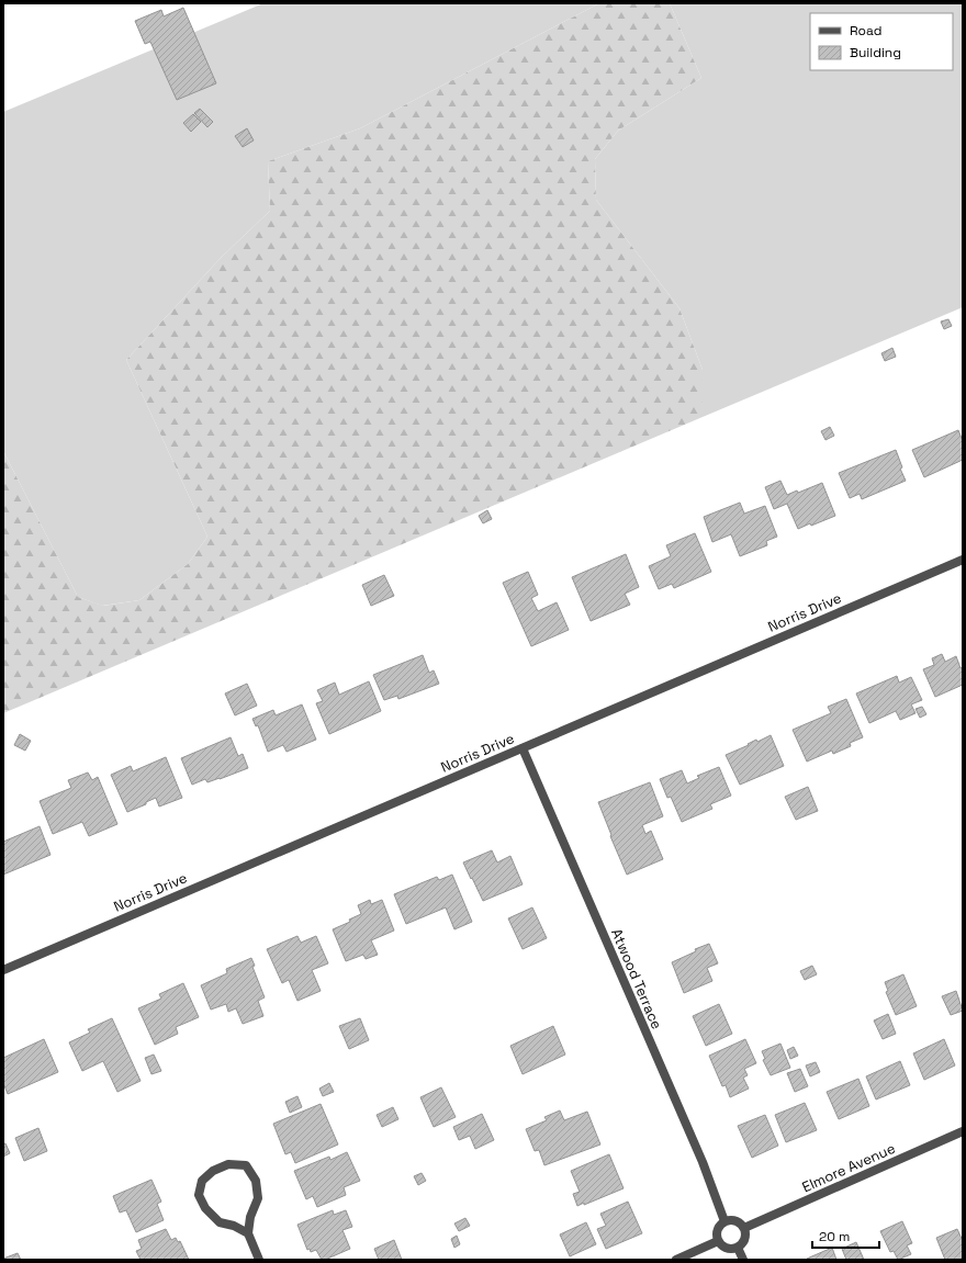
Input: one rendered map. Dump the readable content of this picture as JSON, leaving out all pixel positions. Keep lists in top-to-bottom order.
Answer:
{
  "streets": {
    "street": ["Norris Drive", "Atwood Terrace", "Elmore Avenue"]
  },
  "crossings": [
    ["Norris Drive", "Atwood Terrace"],
    ["Atwood Terrace", "Elmore Avenue"]
  ],
  "legend": ["Road", "Building"],
  "scale_bar": "20 m"
}
